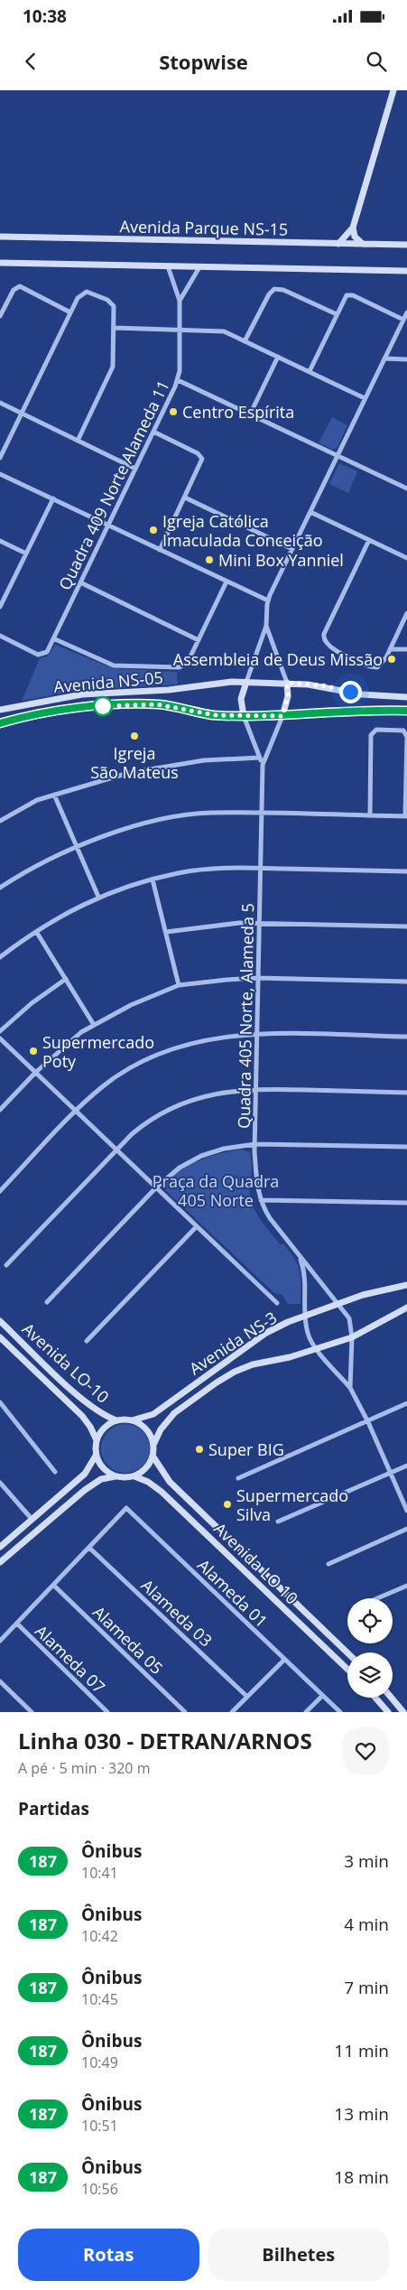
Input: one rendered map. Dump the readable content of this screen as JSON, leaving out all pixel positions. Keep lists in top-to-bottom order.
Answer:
{
  "streets": {
    "street": [
      "Avenida Parque NS-15",
      "Quadra 409 Norte Alameda 11",
      "Avenida NS-05",
      "Quadra 405 Norte, Alameda 5",
      "Avenida NS-3",
      "Avenida LO-10",
      "Avenida LO 10",
      "Alameda 01",
      "Alameda 03",
      "Alameda 05",
      "Alameda 07"
    ]
  },
  "crossings": [
    ["Quadra 405 Norte, Alameda 5", "Avenida NS-3"],
    ["Avenida NS-3", "Avenida LO-10"],
    ["Avenida NS-3", "Avenida LO 10"],
    ["Avenida LO-10", "Avenida LO 10"],
    ["Alameda 01", "Alameda 03"]
  ],
  "parks": ["Praça da Quadra 405 Norte"],
  "places": [
    "Centro Espírita",
    "Igreja Católica Imaculada Conceição",
    "Mini Box Yanniel",
    "Assembleia de Deus Missão",
    "Igreja São Mateus",
    "Supermercado Poty",
    "Super BIG",
    "Supermercado Silva"
  ],
  "lines": ["bus line 187"],
  "page": {
    "status": "10:38",
    "header": "Stopwise",
    "heading": [
      ["Linha 030 - DETRAN/ARNOS", "A pé · 5 min · 320 m"],
      "Partidas"
    ],
    "list": [
      {
        "mark": "187",
        "name": "Ônibus",
        "note": "10:41",
        "value": "3 min"
      },
      {
        "mark": "187",
        "name": "Ônibus",
        "note": "10:42",
        "value": "4 min"
      },
      {
        "mark": "187",
        "name": "Ônibus",
        "note": "10:45",
        "value": "7 min"
      },
      {
        "mark": "187",
        "name": "Ônibus",
        "note": "10:49",
        "value": "11 min"
      },
      {
        "mark": "187",
        "name": "Ônibus",
        "note": "10:51",
        "value": "13 min"
      },
      {
        "mark": "187",
        "name": "Ônibus",
        "note": "10:56",
        "value": "18 min"
      }
    ],
    "buttons": ["Rotas", "Bilhetes"]
  }
}
